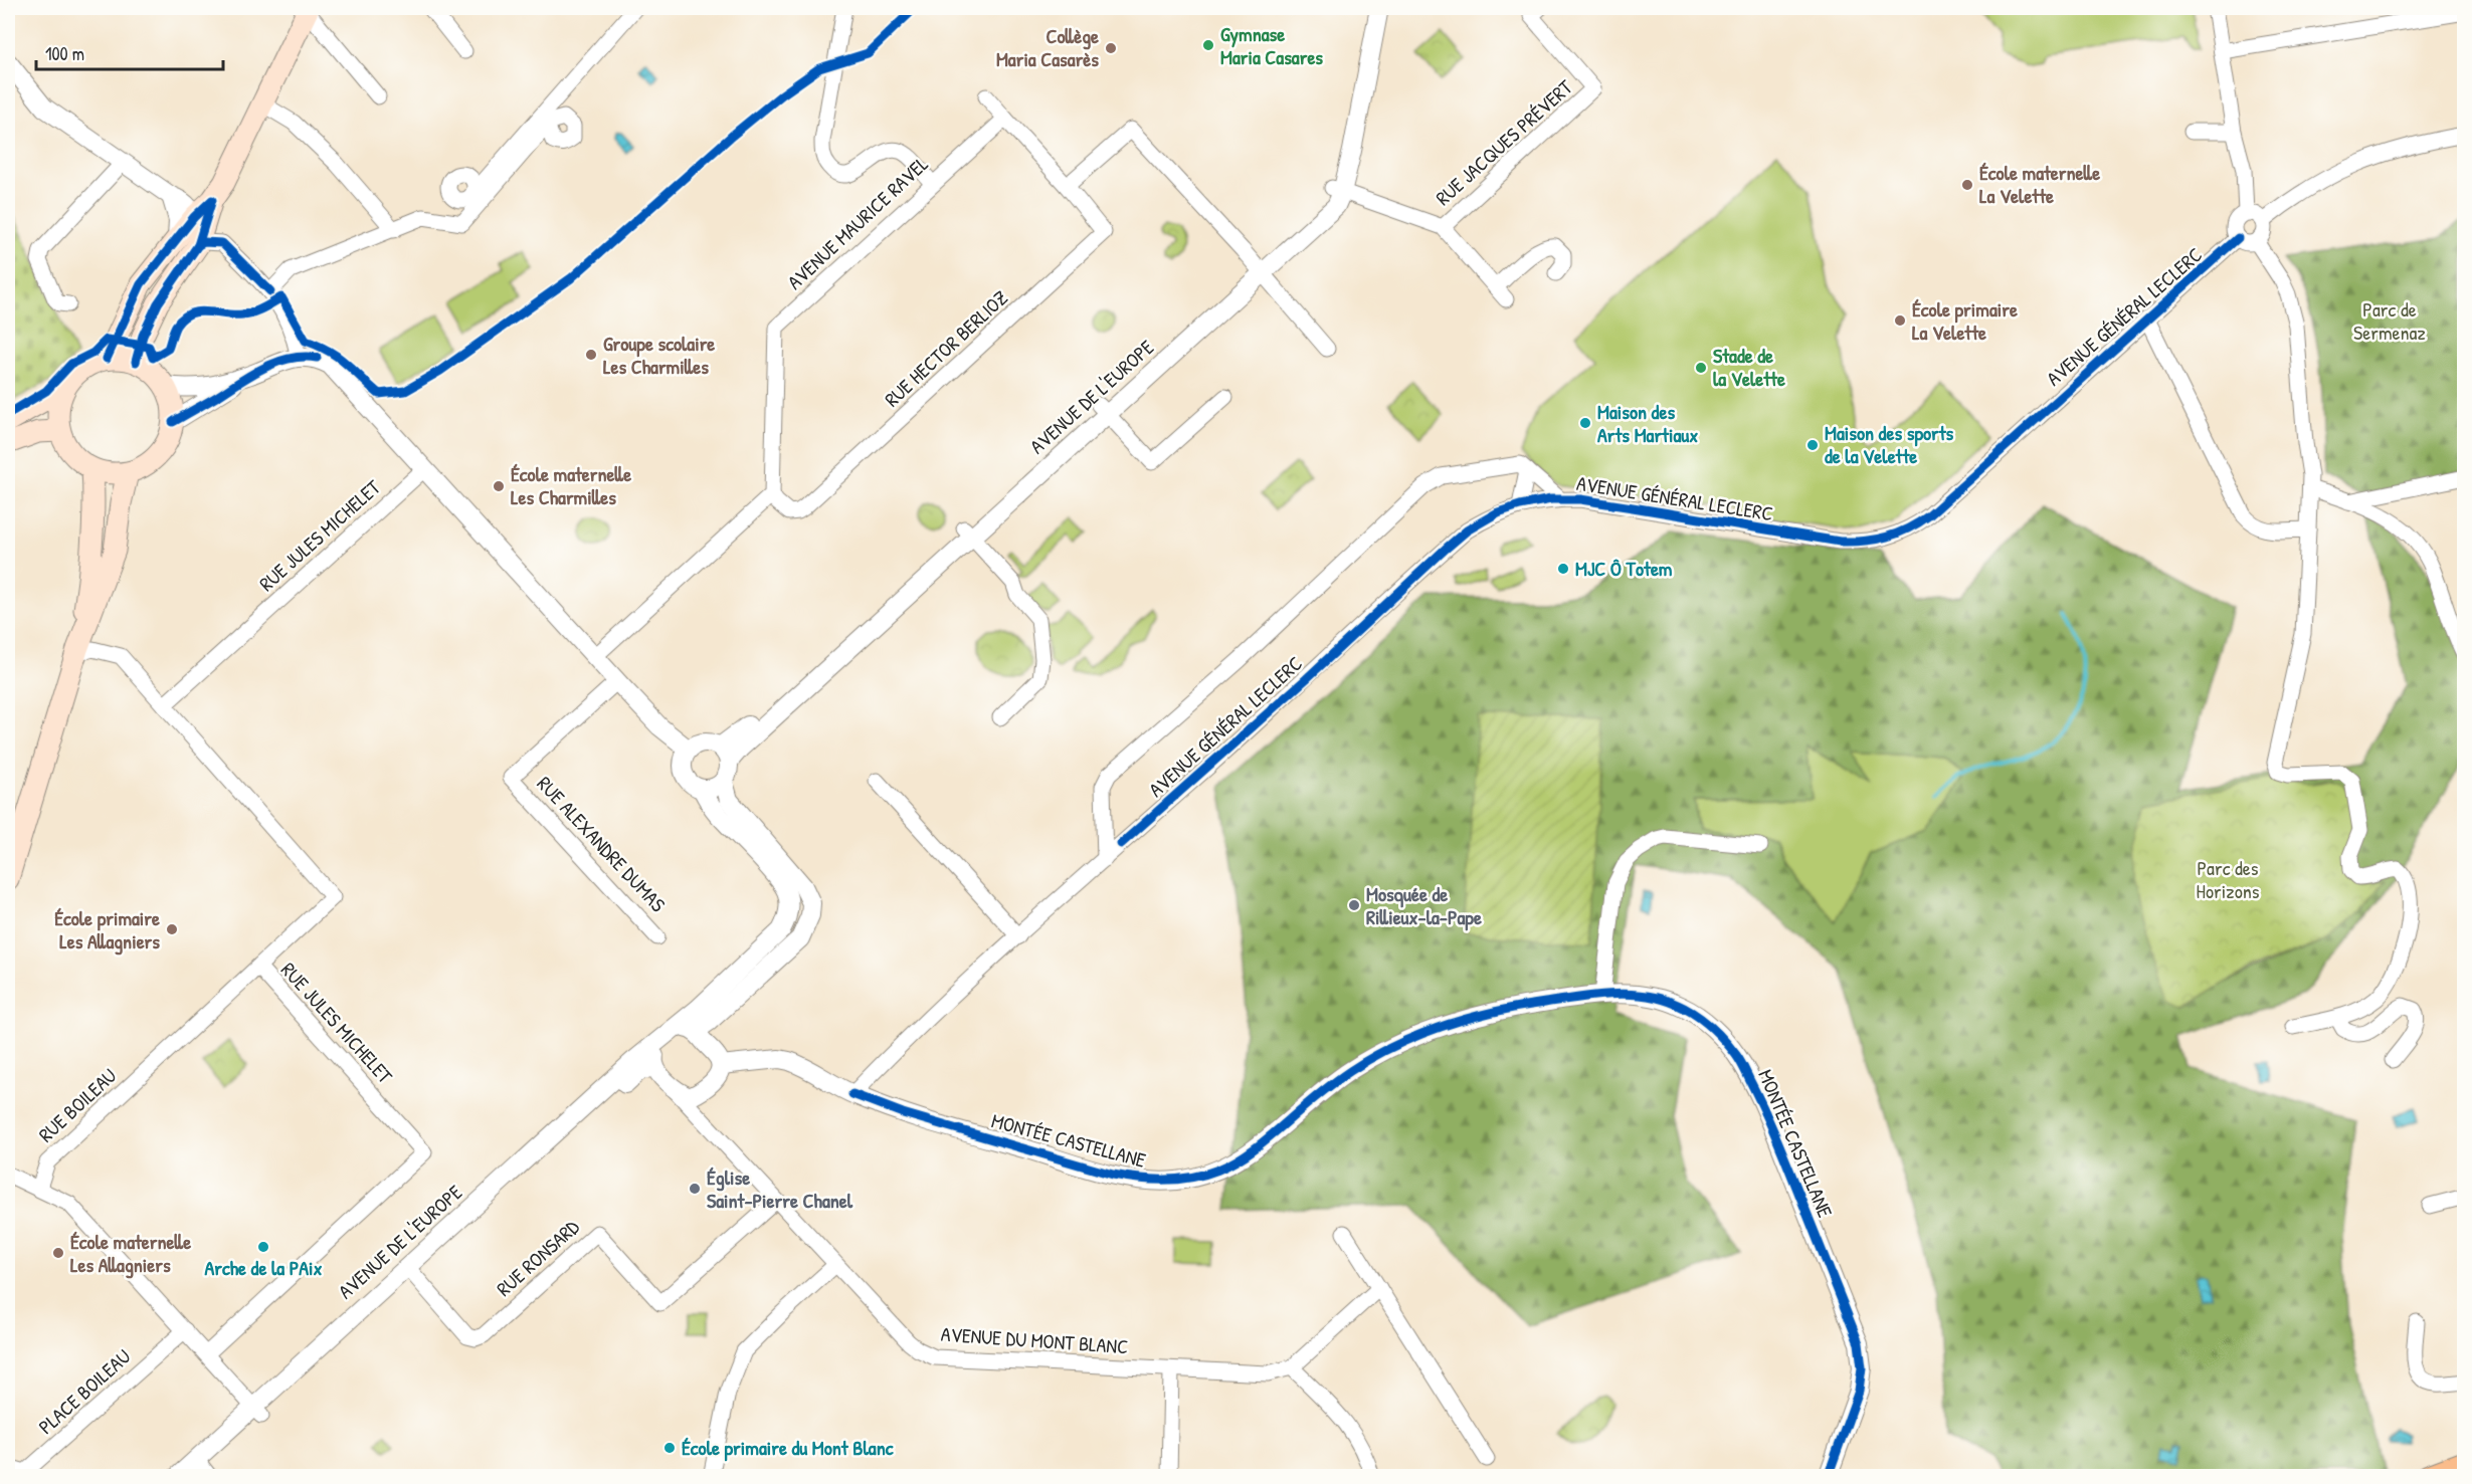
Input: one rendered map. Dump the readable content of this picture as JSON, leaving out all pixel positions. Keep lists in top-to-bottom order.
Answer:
{
  "streets": {
    "street": [
      "RUE JACQUES PRÉVERT",
      "AVENUE MAURICE RAVEL",
      "AVENUE GÉNÉRAL LECLERC",
      "RUE HECTOR BERLIOZ",
      "AVENUE DE L'EUROPE",
      "RUE JULES MICHELET",
      "RUE ALEXANDRE DUMAS",
      "RUE BOILEAU",
      "MONTÉE CASTELLANE",
      "RUE RONSARD",
      "AVENUE DU MONT BLANC",
      "PLACE BOILEAU"
    ]
  },
  "crossings": [
    ["AVENUE MAURICE RAVEL", "RUE HECTOR BERLIOZ"],
    ["AVENUE GÉNÉRAL LECLERC", "MONTÉE CASTELLANE"],
    ["AVENUE DE L'EUROPE", "MONTÉE CASTELLANE"],
    ["AVENUE DE L'EUROPE", "RUE RONSARD"],
    ["AVENUE DE L'EUROPE", "AVENUE DU MONT BLANC"],
    ["RUE JULES MICHELET", "RUE BOILEAU"],
    ["MONTÉE CASTELLANE", "AVENUE DU MONT BLANC"],
    ["RUE RONSARD", "AVENUE DU MONT BLANC"]
  ],
  "parks": ["Parc de Sermenaz", "Parc des Horizons"],
  "places": [
    "Gymnase Maria Casares",
    "Collège Maria Casarès",
    "École maternelle La Velette",
    "École primaire La Velette",
    "Groupe scolaire Les Charmilles",
    "Stade de la Velette",
    "Maison des Arts Martiaux",
    "Maison des sports de la Velette",
    "École maternelle Les Charmilles",
    "MJC Ô Totem",
    "Mosquée de Rillieux-la-Pape",
    "École primaire Les Allagniers",
    "Église Saint-Pierre Chanel",
    "Arche de la PAix",
    "École maternelle Les Allagniers",
    "École primaire du Mont Blanc"
  ],
  "scale_bar": "100 m"
}
